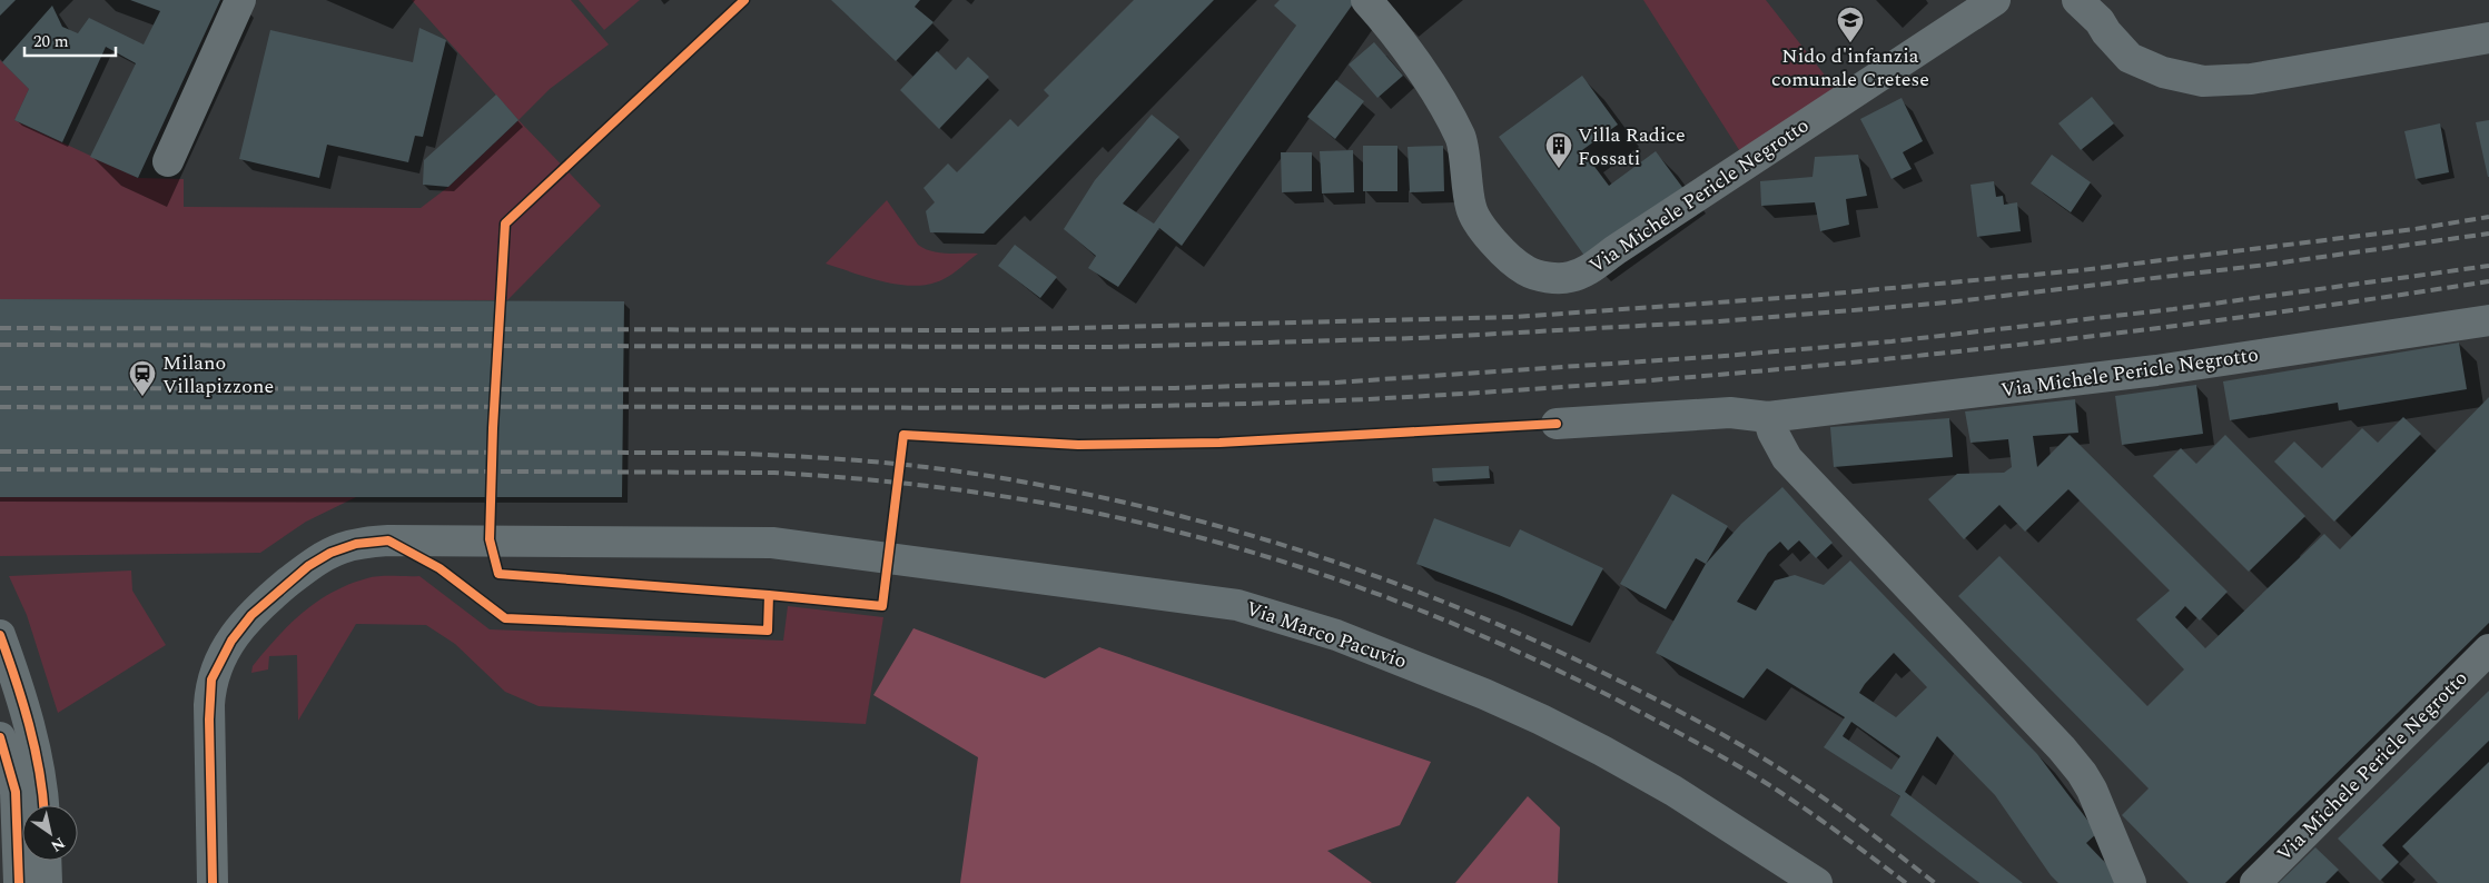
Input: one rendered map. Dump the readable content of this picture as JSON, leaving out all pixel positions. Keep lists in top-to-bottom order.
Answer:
{
  "streets": {
    "street": ["Via Michele Pericle Negrotto", "Via Marco Pacuvio"]
  },
  "places": {
    "school or university": ["Nido d'infanzia comunale Cretese"],
    "building": ["Villa Radice Fossati"],
    "station": ["Milano Villapizzone"]
  },
  "scale_bar": "20 m",
  "north": "bottom right"
}
